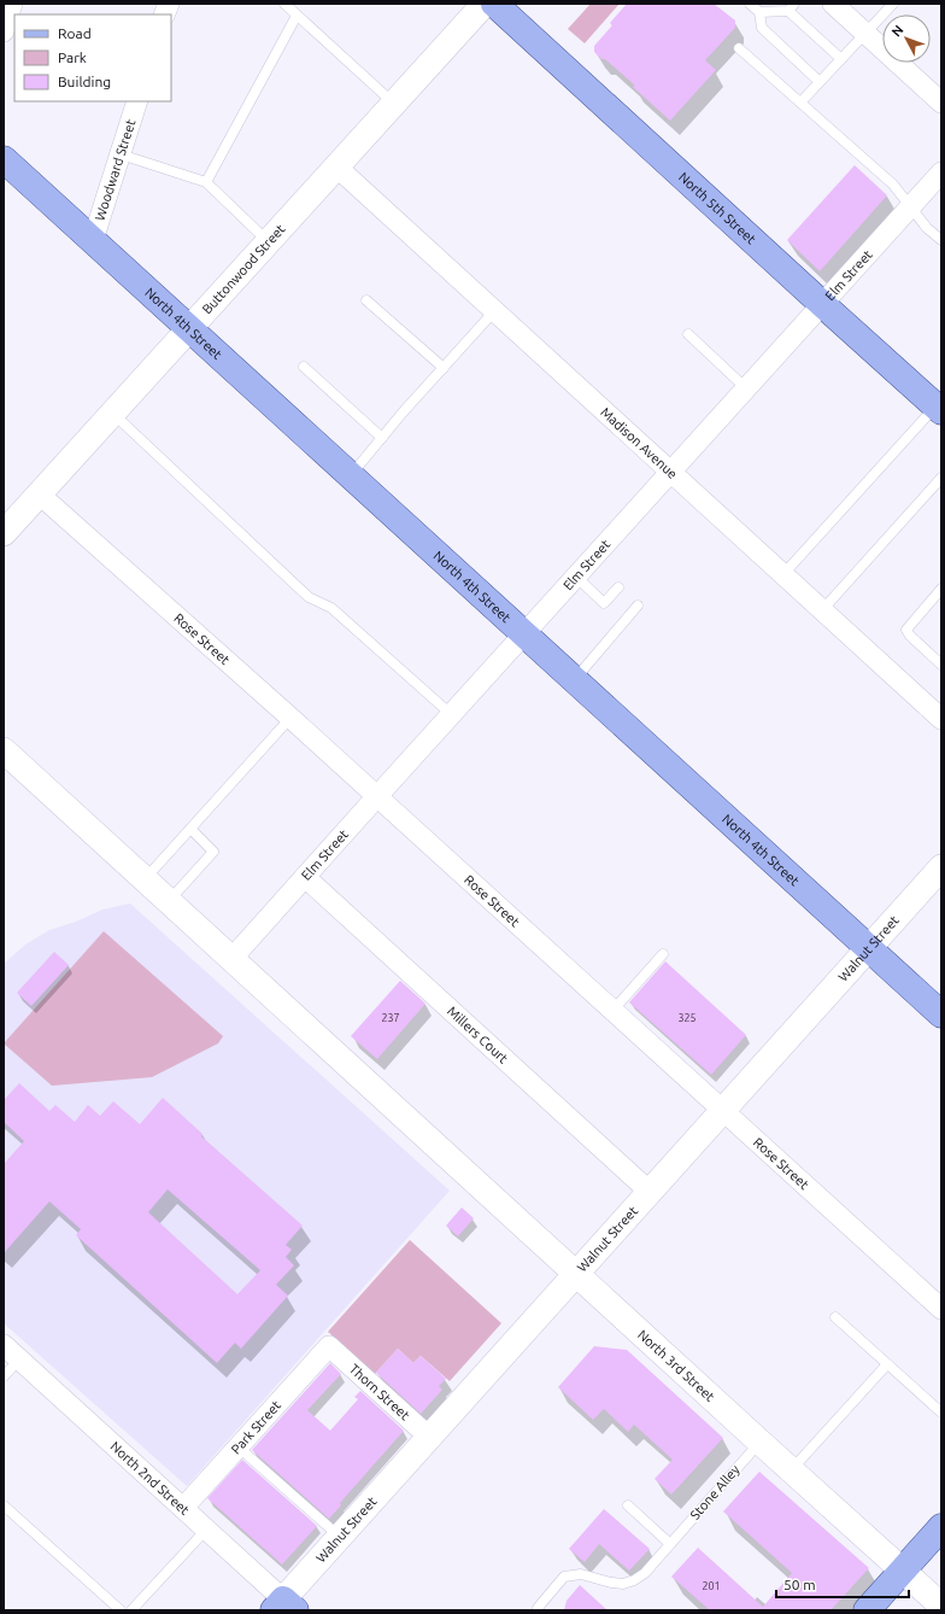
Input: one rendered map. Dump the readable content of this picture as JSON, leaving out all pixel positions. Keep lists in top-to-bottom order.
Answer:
{
  "streets": {
    "main road": ["North 5th Street", "North 4th Street"],
    "street": [
      "Woodward Street",
      "Buttonwood Street",
      "Elm Street",
      "Madison Avenue",
      "Rose Street",
      "Walnut Street",
      "Millers Court",
      "North 3rd Street",
      "Thorn Street",
      "Park Street",
      "North 2nd Street"
    ],
    "lane": ["Stone Alley"]
  },
  "crossings": [
    ["Woodward Street", "North 4th Street"],
    ["North 5th Street", "Elm Street"],
    ["Buttonwood Street", "North 4th Street"],
    ["Buttonwood Street", "Madison Avenue"],
    ["Buttonwood Street", "Rose Street"],
    ["Elm Street", "North 4th Street"],
    ["Elm Street", "Madison Avenue"],
    ["Elm Street", "Rose Street"],
    ["Elm Street", "Millers Court"],
    ["Elm Street", "North 3rd Street"],
    ["North 4th Street", "Walnut Street"],
    ["Rose Street", "Walnut Street"],
    ["Walnut Street", "Millers Court"],
    ["Walnut Street", "North 3rd Street"],
    ["Walnut Street", "Thorn Street"],
    ["Walnut Street", "North 2nd Street"],
    ["North 3rd Street", "Stone Alley"],
    ["Thorn Street", "Park Street"],
    ["Park Street", "North 2nd Street"]
  ],
  "house_numbers": ["237", "325", "201"],
  "legend": ["Road", "Park", "Building"],
  "scale_bar": "50 m",
  "north": "top left"
}
